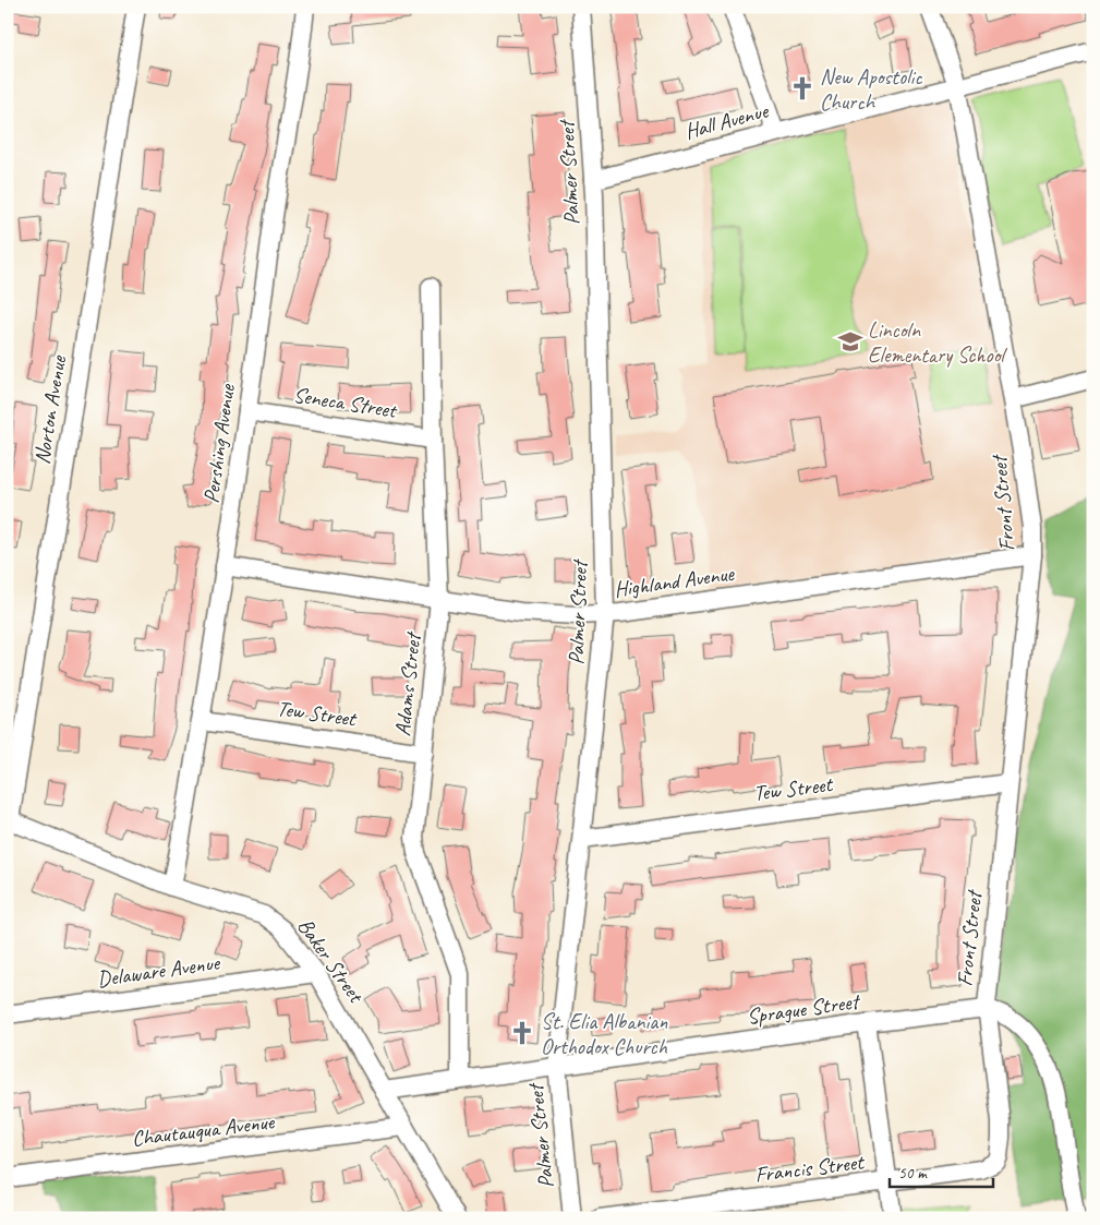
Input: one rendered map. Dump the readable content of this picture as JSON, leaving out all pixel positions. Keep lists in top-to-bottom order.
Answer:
{
  "streets": {
    "street": [
      "Hall Avenue",
      "Palmer Street",
      "Seneca Street",
      "Norton Avenue",
      "Pershing Avenue",
      "Front Street",
      "Highland Avenue",
      "Adams Street",
      "Tew Street",
      "Baker Street",
      "Delaware Avenue",
      "Sprague Street",
      "Chautauqua Avenue",
      "Francis Street"
    ]
  },
  "crossings": [
    ["Hall Avenue", "Palmer Street"],
    ["Hall Avenue", "Front Street"],
    ["Palmer Street", "Highland Avenue"],
    ["Palmer Street", "Tew Street"],
    ["Palmer Street", "Sprague Street"],
    ["Seneca Street", "Pershing Avenue"],
    ["Seneca Street", "Adams Street"],
    ["Norton Avenue", "Baker Street"],
    ["Pershing Avenue", "Highland Avenue"],
    ["Pershing Avenue", "Tew Street"],
    ["Pershing Avenue", "Baker Street"],
    ["Front Street", "Highland Avenue"],
    ["Front Street", "Tew Street"],
    ["Front Street", "Sprague Street"],
    ["Front Street", "Francis Street"],
    ["Highland Avenue", "Adams Street"],
    ["Adams Street", "Tew Street"],
    ["Adams Street", "Sprague Street"],
    ["Baker Street", "Delaware Avenue"],
    ["Baker Street", "Sprague Street"],
    ["Baker Street", "Chautauqua Avenue"],
    ["Sprague Street", "Francis Street"]
  ],
  "places": {
    "church": ["New Apostolic Church", "St. Elia Albanian Orthodox Church"],
    "school or university": ["Lincoln Elementary School"]
  },
  "scale_bar": "50 m"
}
